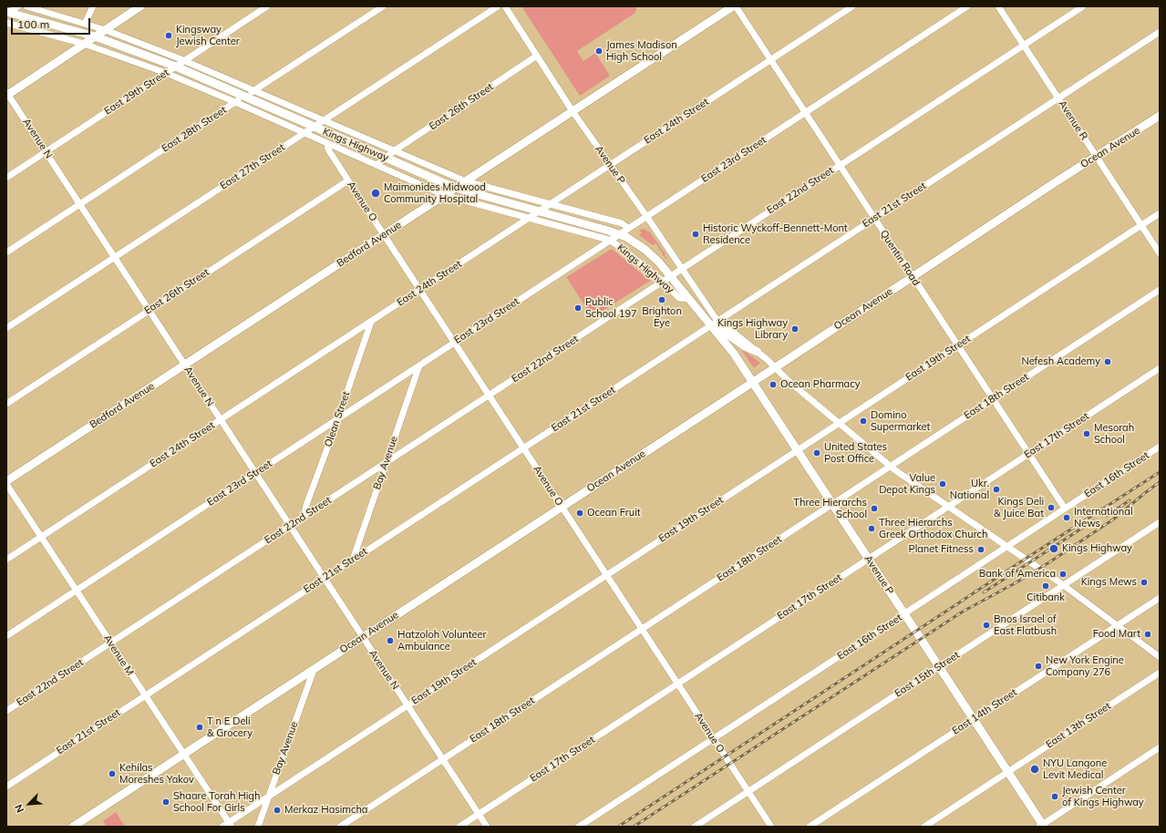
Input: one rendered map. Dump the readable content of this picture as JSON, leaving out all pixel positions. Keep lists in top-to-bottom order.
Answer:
{
  "streets": {
    "main road": [
      "Kings Highway",
      "Ocean Avenue",
      "Avenue P",
      "Bedford Avenue"
    ],
    "street": [
      "East 29th Street",
      "East 26th Street",
      "Avenue R",
      "East 24th Street",
      "East 28th Street",
      "Avenue N",
      "East 23rd Street",
      "East 27th Street",
      "East 22nd Street",
      "Avenue O",
      "East 21st Street",
      "Quentin Road",
      "East 19th Street",
      "East 18th Street",
      "Olean Street",
      "East 17th Street",
      "Bay Avenue",
      "East 16th Street",
      "Avenue M",
      "East 15th Street",
      "East 14th Street",
      "East 13th Street"
    ]
  },
  "crossings": [
    ["East 29th Street", "Avenue N"],
    ["East 29th Street", "Kings Highway"],
    ["East 26th Street", "Avenue N"],
    ["East 26th Street", "Kings Highway"],
    ["East 26th Street", "Avenue P"],
    ["East 26th Street", "Avenue O"],
    ["Avenue R", "Ocean Avenue"],
    ["Avenue R", "East 22nd Street"],
    ["Avenue R", "East 21st Street"],
    ["Avenue R", "East 19th Street"],
    ["East 24th Street", "Avenue N"],
    ["East 24th Street", "Kings Highway"],
    ["East 24th Street", "Avenue P"],
    ["East 24th Street", "Avenue O"],
    ["East 24th Street", "Quentin Road"],
    ["East 24th Street", "Olean Street"],
    ["East 24th Street", "Avenue M"],
    ["East 28th Street", "Avenue N"],
    ["East 28th Street", "Kings Highway"],
    ["Avenue N", "Ocean Avenue"],
    ["Avenue N", "East 23rd Street"],
    ["Avenue N", "East 27th Street"],
    ["Avenue N", "East 22nd Street"],
    ["Avenue N", "East 21st Street"],
    ["Avenue N", "Bedford Avenue"],
    ["Avenue N", "East 19th Street"],
    ["Avenue N", "East 18th Street"],
    ["Avenue N", "East 17th Street"],
    ["Kings Highway", "East 23rd Street"],
    ["Kings Highway", "Avenue P"],
    ["Kings Highway", "East 27th Street"],
    ["Kings Highway", "East 22nd Street"],
    ["Kings Highway", "Avenue O"],
    ["Kings Highway", "East 21st Street"],
    ["Kings Highway", "Bedford Avenue"],
    ["Ocean Avenue", "Avenue P"],
    ["Ocean Avenue", "Avenue O"],
    ["Ocean Avenue", "Quentin Road"],
    ["Ocean Avenue", "Bay Avenue"],
    ["Ocean Avenue", "Avenue M"],
    ["East 23rd Street", "Avenue P"],
    ["East 23rd Street", "Avenue O"],
    ["East 23rd Street", "Quentin Road"],
    ["East 23rd Street", "Olean Street"],
    ["East 23rd Street", "Bay Avenue"],
    ["East 23rd Street", "Avenue M"],
    ["Avenue P", "East 22nd Street"],
    ["Avenue P", "East 21st Street"],
    ["Avenue P", "Bedford Avenue"],
    ["Avenue P", "East 19th Street"],
    ["Avenue P", "East 18th Street"],
    ["Avenue P", "East 17th Street"],
    ["Avenue P", "East 16th Street"],
    ["Avenue P", "East 15th Street"],
    ["Avenue P", "East 14th Street"],
    ["Avenue P", "East 13th Street"],
    ["East 22nd Street", "Avenue O"],
    ["East 22nd Street", "Quentin Road"],
    ["East 22nd Street", "Olean Street"],
    ["East 22nd Street", "Bay Avenue"],
    ["East 22nd Street", "Avenue M"],
    ["Avenue O", "East 21st Street"],
    ["Avenue O", "Bedford Avenue"],
    ["Avenue O", "East 19th Street"],
    ["Avenue O", "East 18th Street"],
    ["Avenue O", "East 17th Street"],
    ["Avenue O", "East 16th Street"],
    ["Avenue O", "East 15th Street"],
    ["East 21st Street", "Quentin Road"],
    ["East 21st Street", "Bay Avenue"],
    ["East 21st Street", "Avenue M"],
    ["Bedford Avenue", "Avenue M"],
    ["Quentin Road", "East 19th Street"],
    ["Quentin Road", "East 18th Street"],
    ["Quentin Road", "East 17th Street"],
    ["Quentin Road", "East 16th Street"],
    ["East 19th Street", "Bay Avenue"],
    ["East 19th Street", "Avenue M"]
  ],
  "places": [
    "Kingsway Jewish Center",
    "James Madison High School",
    "Maimonides Midwood Community Hospital",
    "Historic Wyckoff-Bennett-Mont Residence",
    "Brighton Eye",
    "Public School 197",
    "Kings Highway Library",
    "Nefesh Academy",
    "Ocean Pharmacy",
    "Domino Supermarket",
    "Mesorah School",
    "United States Post Office",
    "Value Depot Kings",
    "Ukr. National",
    "Kings Deli & Juice Bat",
    "Three Hierarchs School",
    "Ocean Fruit",
    "International News",
    "Three Hierarchs Greek Orthodox Church",
    "Kings Highway",
    "Planet Fitness",
    "Bank of America",
    "Kings Mews",
    "Citibank",
    "Bnos Israel of East Flatbush",
    "Food Mart",
    "Hatzoloh Volunteer Ambulance",
    "New York Engine Company 276",
    "T n E Deli & Grocery",
    "NYU Langone Levit Medical",
    "Kehilas Moreshes Yakov",
    "Jewish Center of Kings Highway",
    "Shaare Torah High School For Girls",
    "Merkaz Hasimcha"
  ],
  "scale_bar": "100 m",
  "north": "bottom left"
}
